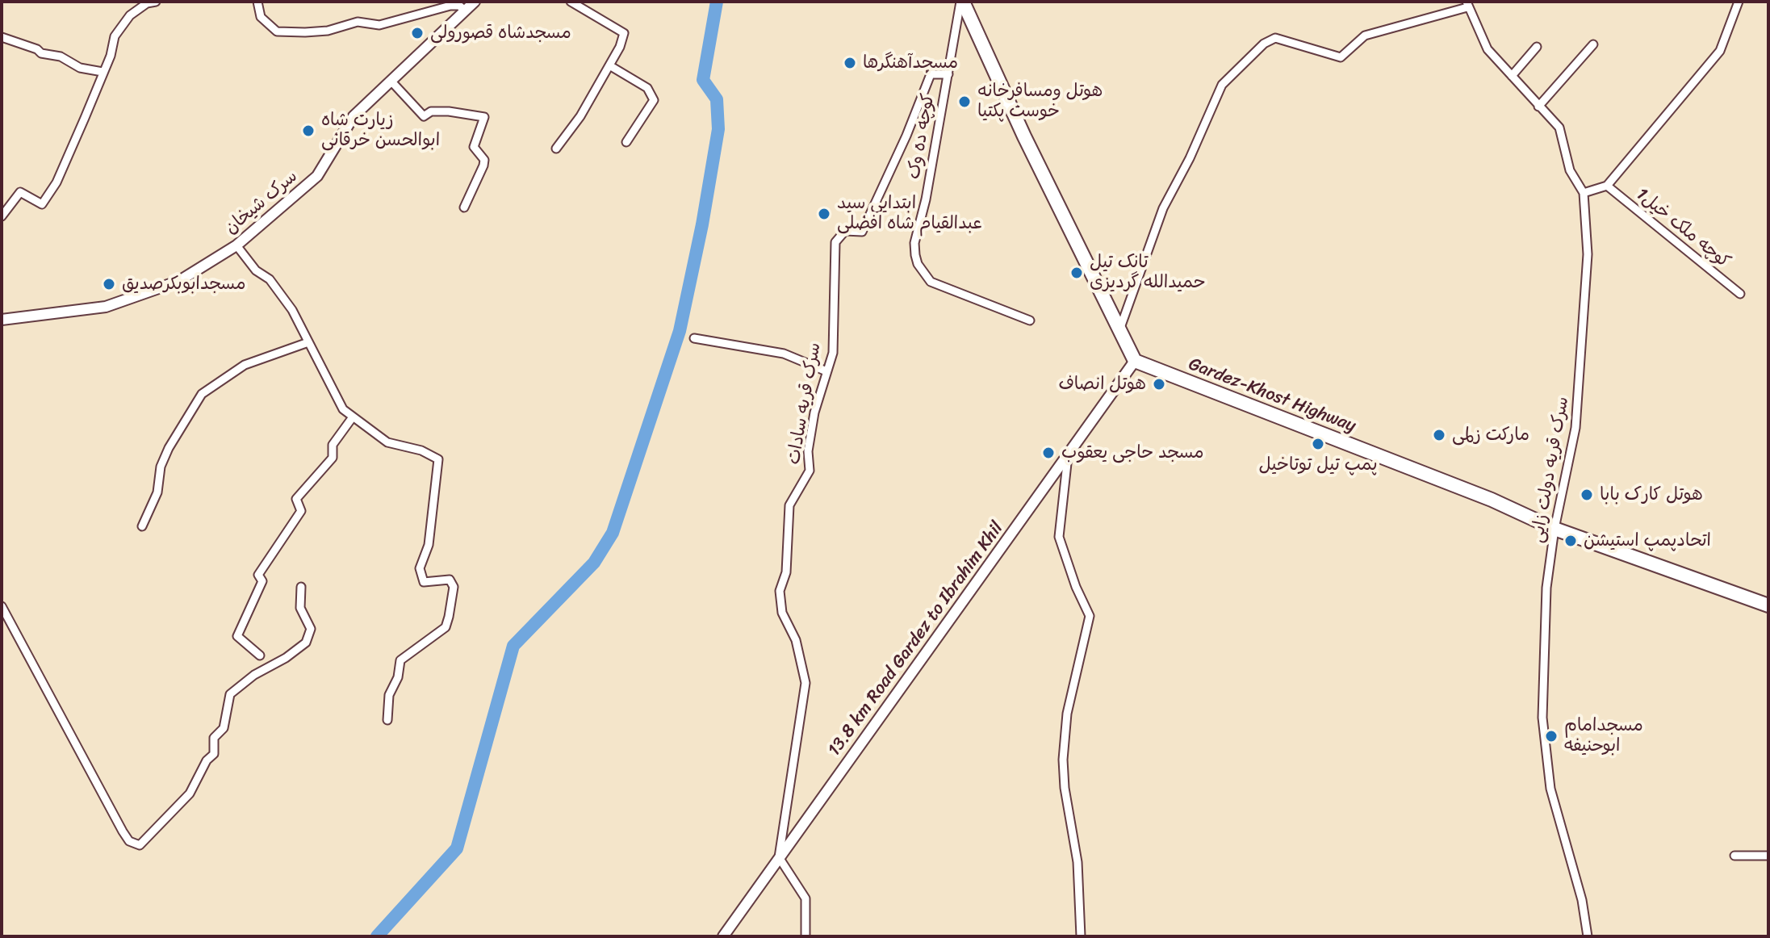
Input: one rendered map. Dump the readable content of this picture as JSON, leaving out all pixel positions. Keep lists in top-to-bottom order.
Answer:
{
  "streets": {
    "highway": ["Gardez-Khost Highway"],
    "street": [
      "کوچه ده وک",
      "سرک شیخان",
      "کوچه ملک خیل1",
      "سرک قریه سادات",
      "سرک قریه دولت زایی",
      "13.8 km Road Gardez to Ibrahim Khil"
    ]
  },
  "crossings": [
    ["کوچه ده وک", "سرک قریه سادات"],
    ["Gardez-Khost Highway", "سرک قریه دولت زایی"],
    ["Gardez-Khost Highway", "13.8 km Road Gardez to Ibrahim Khil"],
    ["سرک قریه سادات", "13.8 km Road Gardez to Ibrahim Khil"]
  ],
  "places": [
    "مسجدشاه قصورولی",
    "مسجدآهنگرها",
    "هوتل ومسافرخانه خوست پکتیا",
    "زیارت شاه ابوالحسن خرقانی",
    "ابتدایی سید عبدالقیام شاه افضلی",
    "تانک تیل حمیدالله گردیزی",
    "مسجدابوبکرصدیق",
    "هوتل انصاف",
    "مارکت زلمی",
    "پمپ تیل توتاخیل",
    "مسجد حاجی یعقوب",
    "هوتل کارک بابا",
    "اتحادپمپ استیشن",
    "مسجدامام ابوحنیفه"
  ]
}
